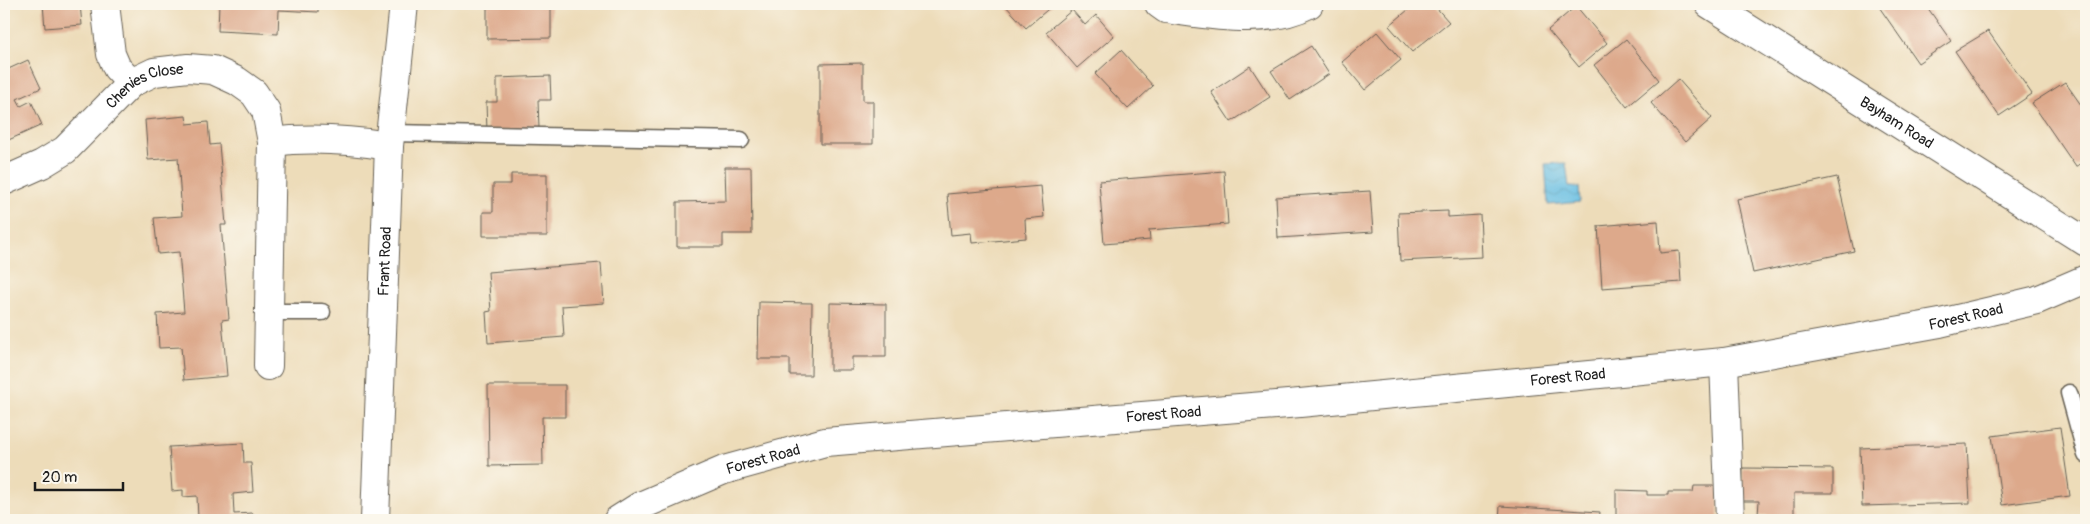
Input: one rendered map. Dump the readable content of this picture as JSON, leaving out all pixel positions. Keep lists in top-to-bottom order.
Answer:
{
  "streets": {
    "street": [
      "Chenies Close",
      "Bayham Road",
      "Frant Road",
      "Forest Road"
    ]
  },
  "scale_bar": "20 m"
}
